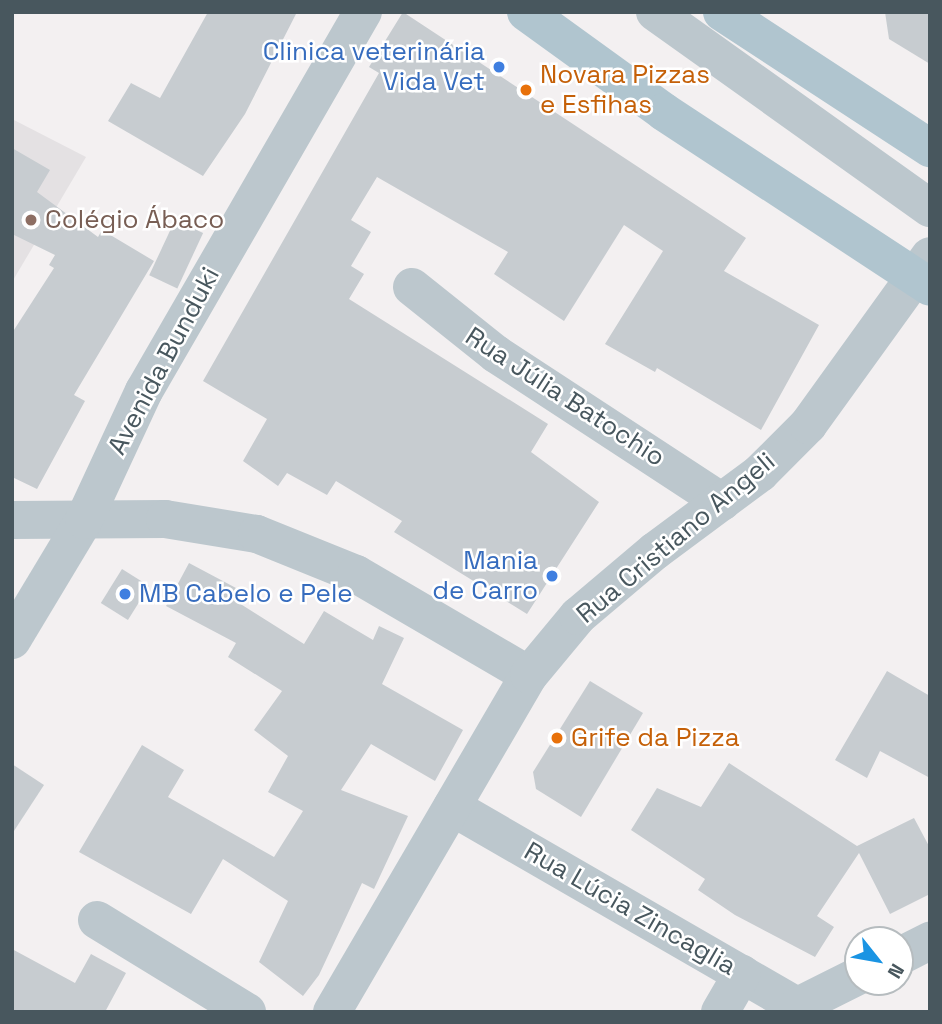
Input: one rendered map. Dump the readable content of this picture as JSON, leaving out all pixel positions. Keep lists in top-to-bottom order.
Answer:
{
  "streets": {
    "street": [
      "Avenida Bunduki",
      "Rua Júlia Batochio",
      "Rua Cristiano Angeli",
      "Rua Lúcia Zincaglia"
    ]
  },
  "crossings": [
    ["Rua Júlia Batochio", "Rua Cristiano Angeli"],
    ["Rua Cristiano Angeli", "Rua Lúcia Zincaglia"]
  ],
  "places": [
    "Clinica veterinária Vida Vet",
    "Novara Pizzas e Esfihas",
    "Colégio Ábaco",
    "Mania de Carro",
    "MB Cabelo e Pele",
    "Grife da Pizza"
  ],
  "north": "bottom right"
}
